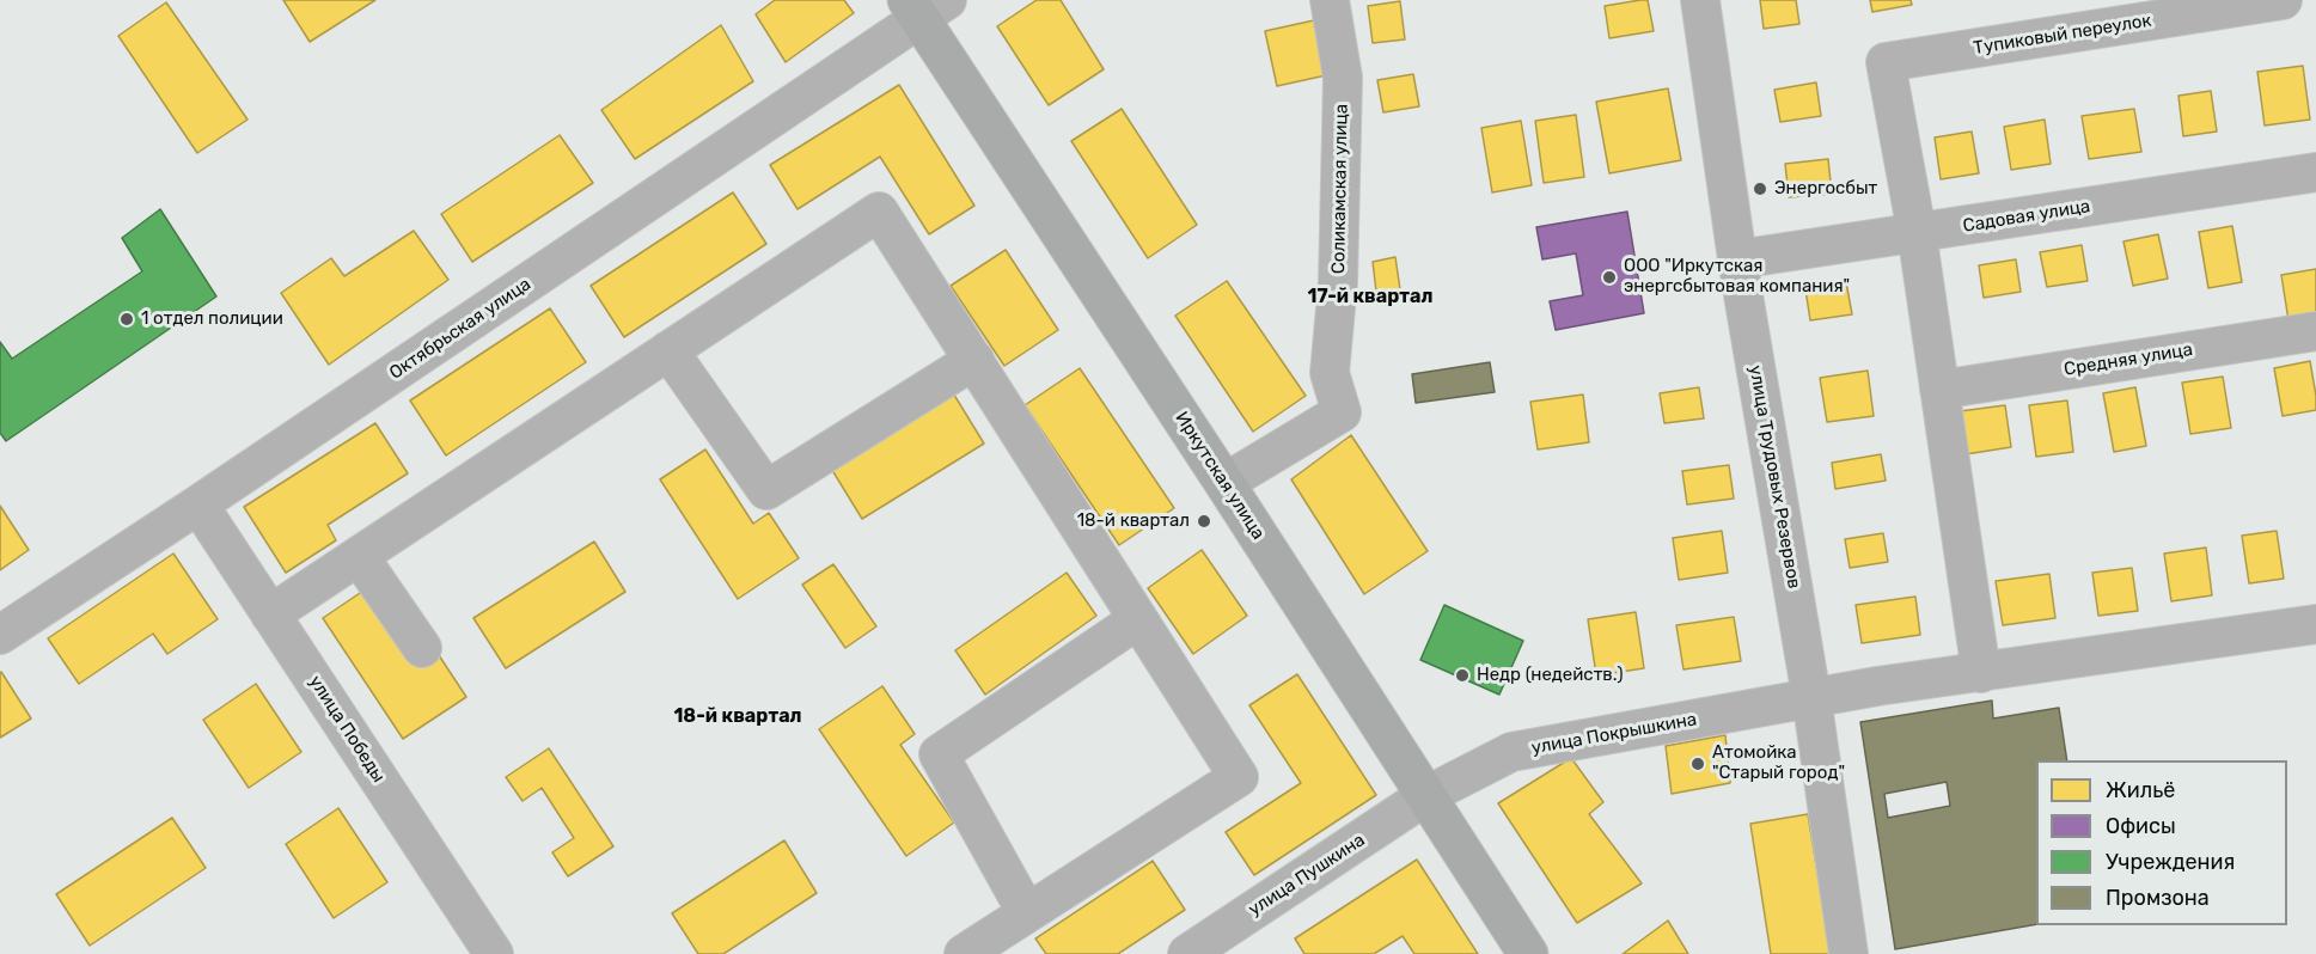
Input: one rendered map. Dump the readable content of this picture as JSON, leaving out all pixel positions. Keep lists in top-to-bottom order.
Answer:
{
  "streets": {
    "main road": ["Иркутская улица"],
    "street": [
      "Тупиковый переулок",
      "Соликамская улица",
      "Садовая улица",
      "Октябрьская улица",
      "Средняя улица",
      "улица Трудовых Резервов",
      "улица Победы",
      "улица Покрышкина",
      "улица Пушкина"
    ]
  },
  "crossings": [
    ["Тупиковый переулок", "Садовая улица"],
    ["Соликамская улица", "Иркутская улица"],
    ["Садовая улица", "улица Трудовых Резервов"],
    ["Октябрьская улица", "Иркутская улица"],
    ["Октябрьская улица", "улица Победы"],
    ["Иркутская улица", "улица Покрышкина"],
    ["Иркутская улица", "улица Пушкина"],
    ["улица Трудовых Резервов", "улица Покрышкина"],
    ["улица Покрышкина", "улица Пушкина"]
  ],
  "districts": ["17-й квартал", "18-й квартал"],
  "places": [
    "Энергосбыт",
    "ООО \"Иркутская энергсбытовая компания\"",
    "1 отдел полиции",
    "18-й квартал",
    "Недр (недейств.)",
    "Атомойка \"Старый город\""
  ],
  "legend": [
    "Жильё",
    "Офисы",
    "Учреждения",
    "Промзона"
  ]
}
